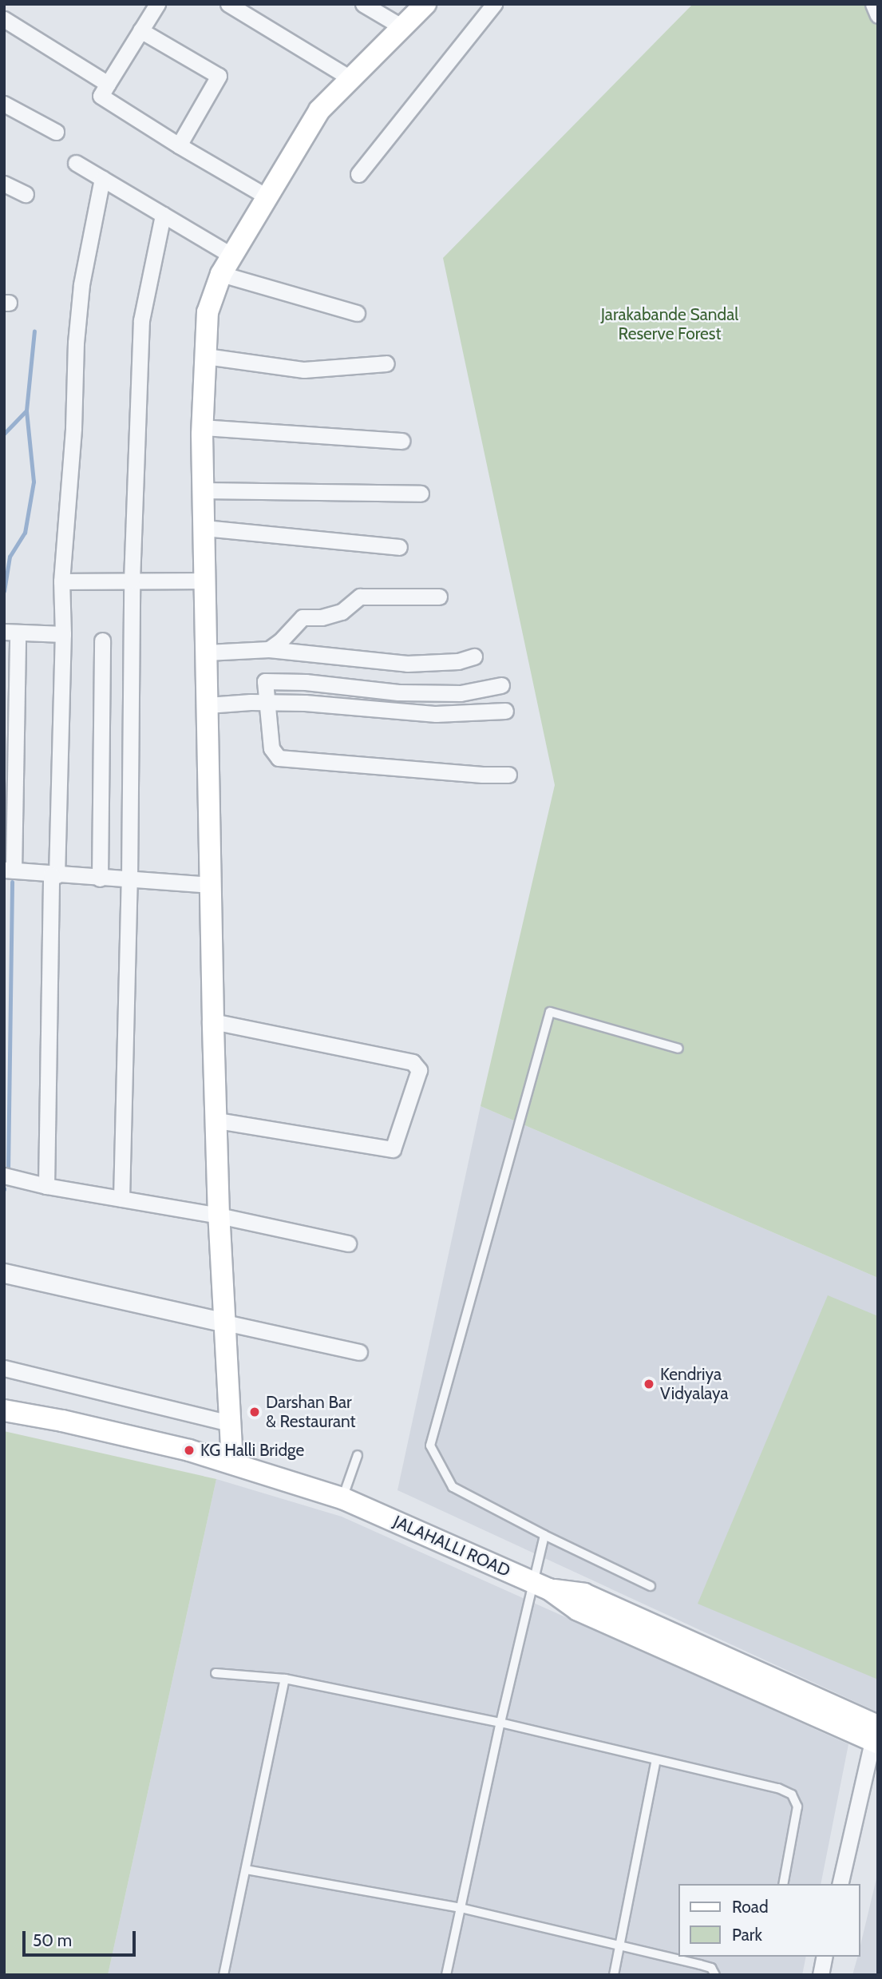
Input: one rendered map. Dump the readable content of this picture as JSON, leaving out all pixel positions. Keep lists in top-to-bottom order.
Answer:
{
  "streets": {
    "main road": ["JALAHALLI ROAD"]
  },
  "parks": ["Jarakabande Sandal Reserve Forest"],
  "places": ["Kendriya Vidyalaya", "Darshan Bar & Restaurant", "KG Halli Bridge"],
  "legend": ["Road", "Park"],
  "scale_bar": "50 m"
}
